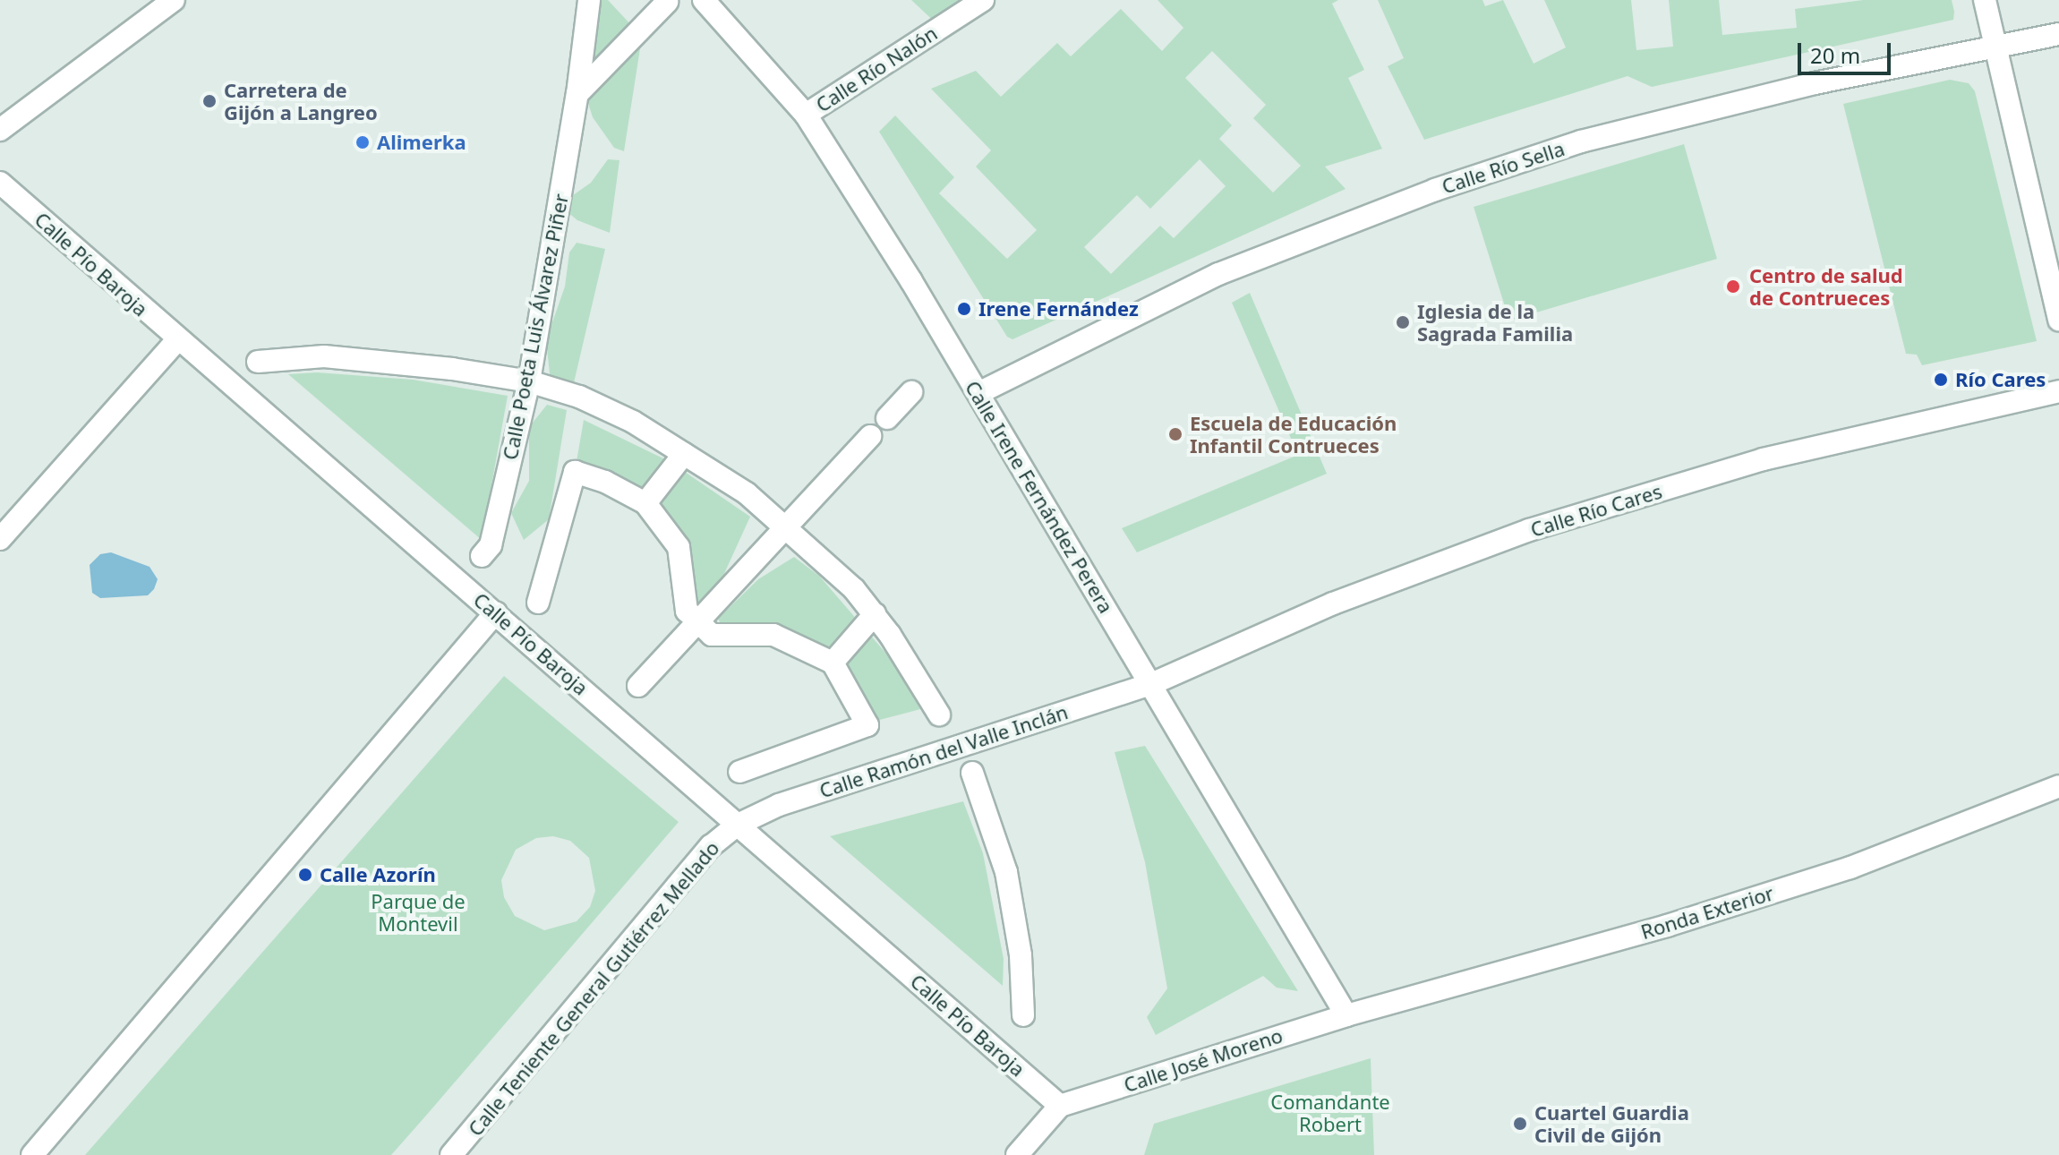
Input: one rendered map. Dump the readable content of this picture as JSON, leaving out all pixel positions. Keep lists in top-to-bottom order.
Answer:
{
  "streets": {
    "street": [
      "Calle Río Nalón",
      "Calle Río Sella",
      "Calle Pío Baroja",
      "Calle Poeta Luis Álvarez Piñer",
      "Calle Irene Fernández Perera",
      "Calle Río Cares",
      "Calle Ramón del Valle Inclán",
      "Ronda Exterior",
      "Calle Teniente General Gutiérrez Mellado",
      "Calle José Moreno"
    ]
  },
  "crossings": [
    ["Calle Río Nalón", "Calle Irene Fernández Perera"],
    ["Calle Río Sella", "Calle Irene Fernández Perera"],
    ["Calle Pío Baroja", "Calle Ramón del Valle Inclán"],
    ["Calle Pío Baroja", "Calle Teniente General Gutiérrez Mellado"],
    ["Calle Pío Baroja", "Calle José Moreno"],
    ["Calle Irene Fernández Perera", "Calle Río Cares"],
    ["Calle Irene Fernández Perera", "Calle Ramón del Valle Inclán"],
    ["Calle Irene Fernández Perera", "Ronda Exterior"],
    ["Calle Irene Fernández Perera", "Calle José Moreno"],
    ["Calle Río Cares", "Calle Ramón del Valle Inclán"],
    ["Calle Ramón del Valle Inclán", "Calle Teniente General Gutiérrez Mellado"],
    ["Ronda Exterior", "Calle José Moreno"]
  ],
  "parks": ["Parque de Montevil", "Comandante Robert"],
  "places": [
    "Carretera de Gijón a Langreo",
    "Alimerka",
    "Centro de salud de Contrueces",
    "Irene Fernández",
    "Iglesia de la Sagrada Familia",
    "Río Cares",
    "Escuela de Educación Infantil Contrueces",
    "Calle Azorín",
    "Cuartel Guardia Civil de Gijón"
  ],
  "scale_bar": "20 m"
}
